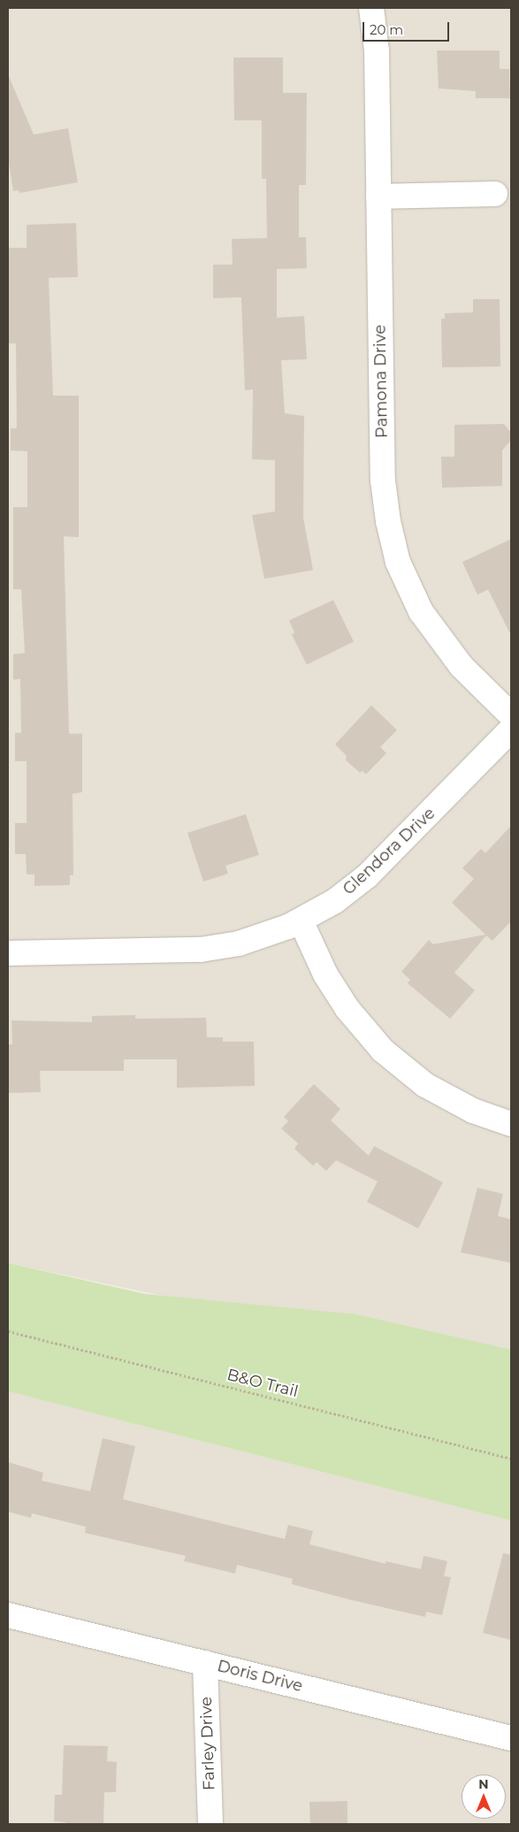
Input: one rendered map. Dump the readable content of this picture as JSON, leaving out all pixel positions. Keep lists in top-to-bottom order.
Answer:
{
  "streets": {
    "street": [
      "Pamona Drive",
      "Glendora Drive",
      "Doris Drive",
      "Farley Drive"
    ],
    "path": ["B&O Trail"]
  },
  "crossings": [
    ["Doris Drive", "Farley Drive"]
  ],
  "scale_bar": "20 m",
  "north": "top"
}
